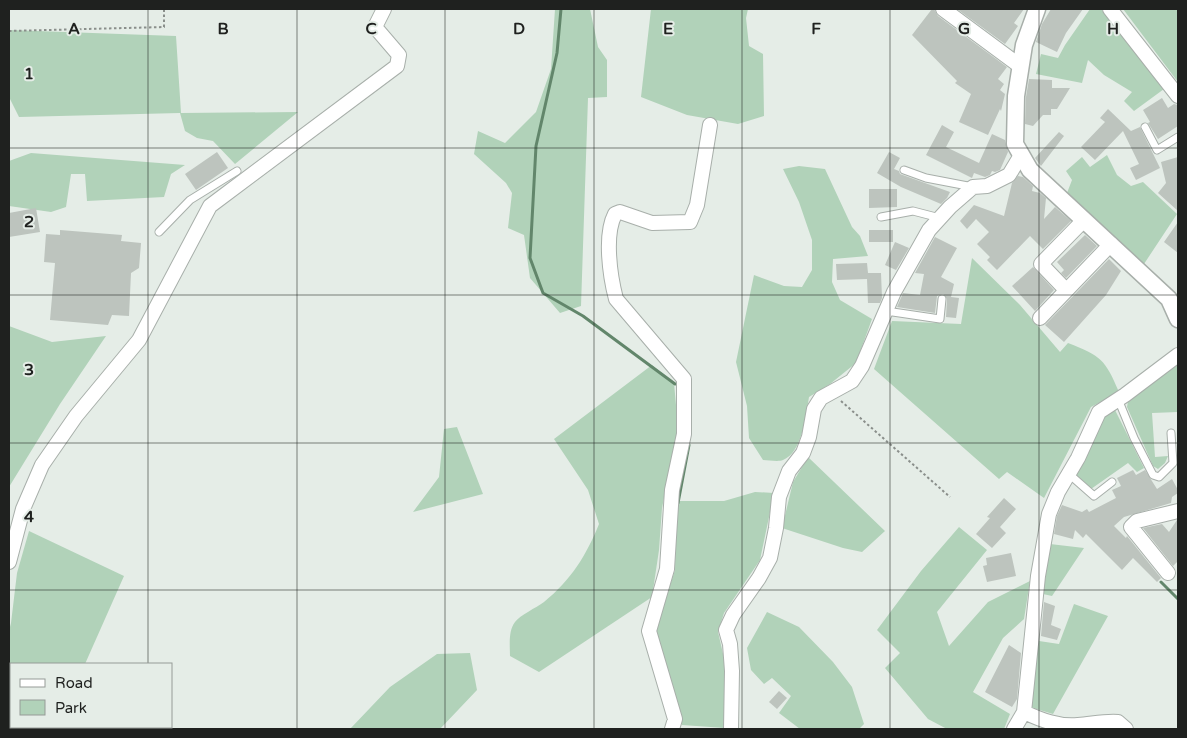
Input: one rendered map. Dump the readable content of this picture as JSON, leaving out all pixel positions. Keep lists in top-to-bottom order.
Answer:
{
  "legend": ["Road", "Park"],
  "grid": {
    "columns": [
      "A",
      "B",
      "C",
      "D",
      "E",
      "F",
      "G",
      "H"
    ],
    "rows": [
      "1",
      "2",
      "3",
      "4"
    ]
  }
}
